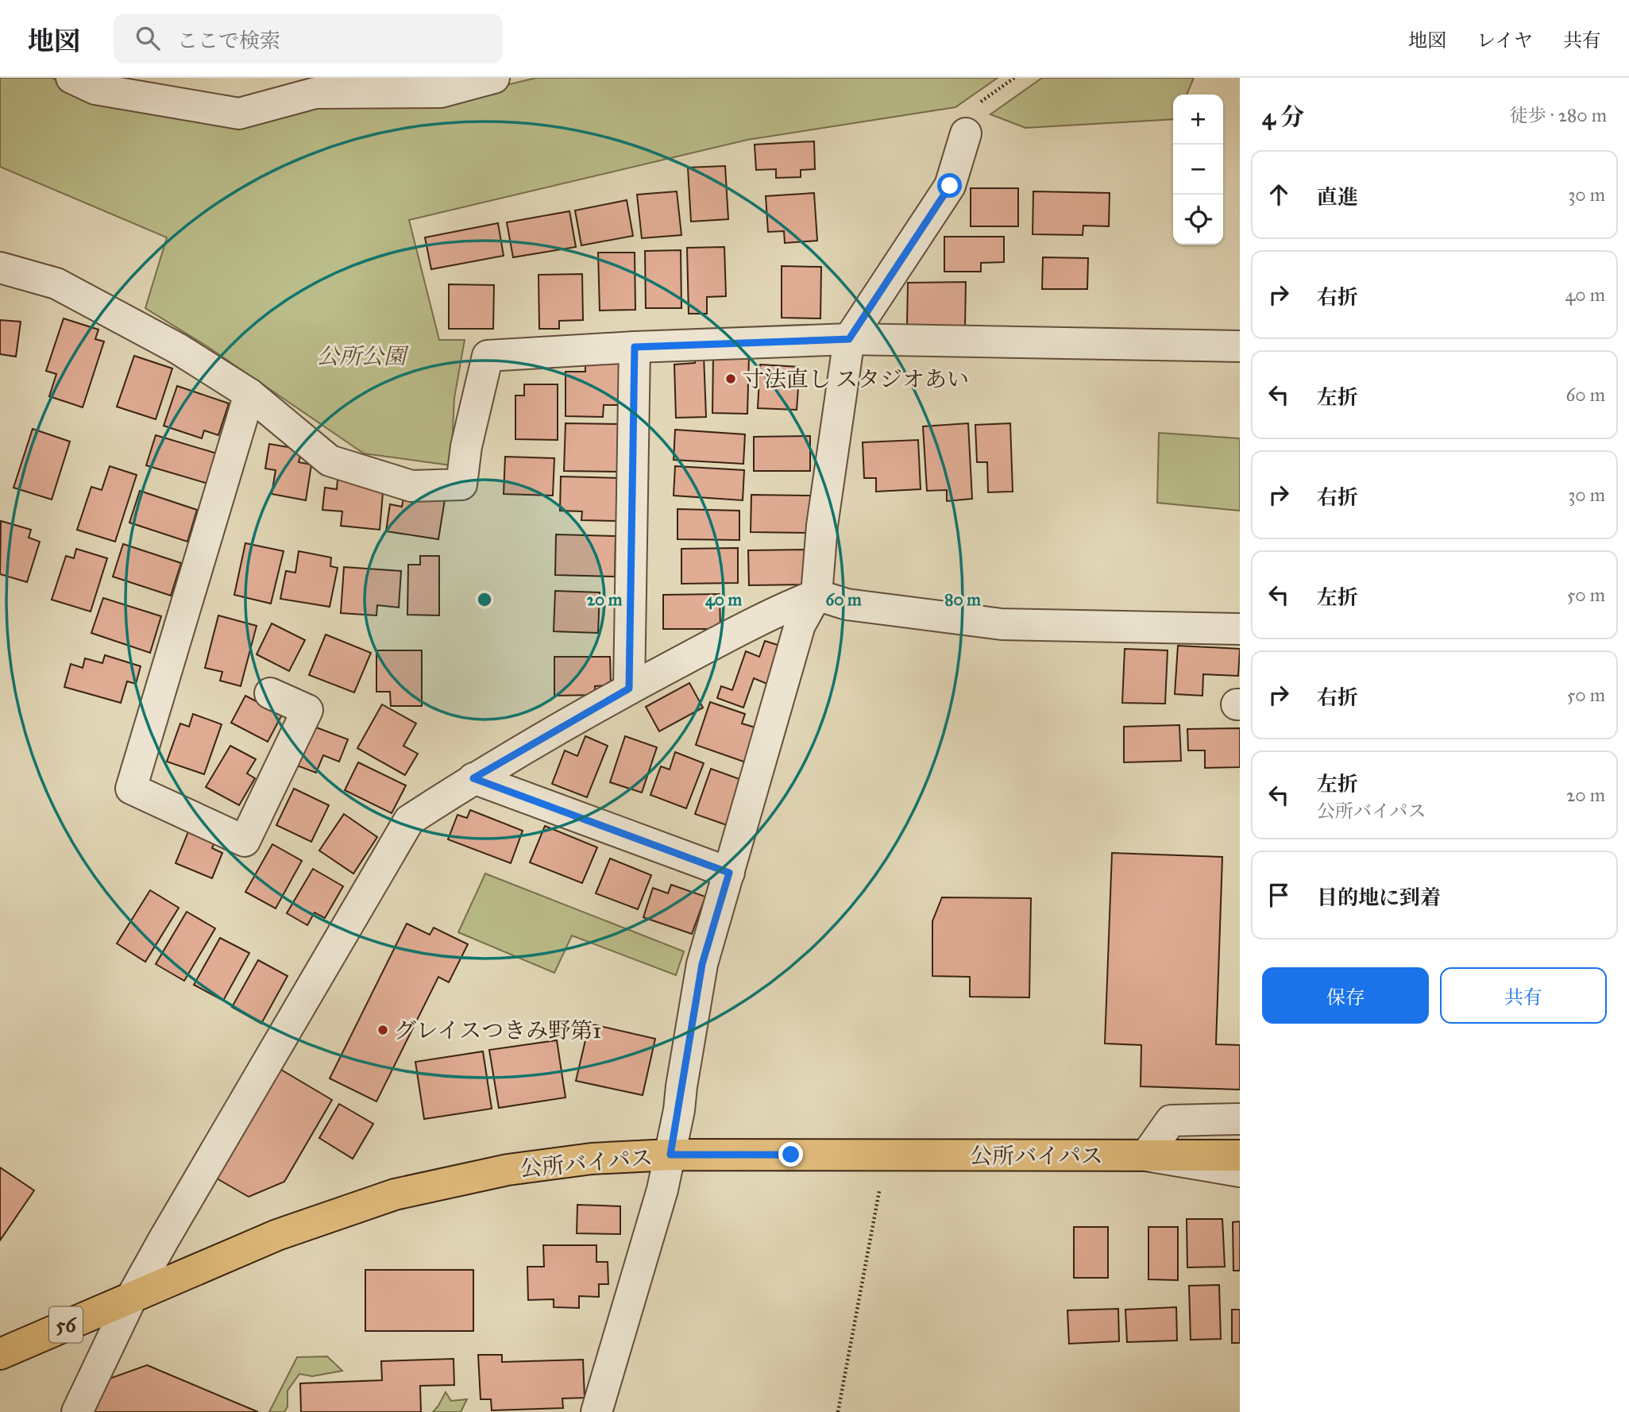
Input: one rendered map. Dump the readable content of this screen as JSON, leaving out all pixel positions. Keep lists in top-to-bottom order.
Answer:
{
  "streets": {
    "main road": ["公所バイパス", "56"]
  },
  "parks": ["公所公園"],
  "places": ["寸法直し スタジオあい", "グレイスつきみ野第1"],
  "page": {
    "header": "地図",
    "search": "ここで検索",
    "nav": ["地図", "レイヤ", "共有"],
    "heading": ["4 分", "徒歩 · 280 m"],
    "map_buttons": ["+", "−"],
    "list": [
      ["直進", "30 m"],
      ["右折", "40 m"],
      ["左折", "60 m"],
      ["右折", "30 m"],
      ["左折", "50 m"],
      ["右折", "50 m"],
      ["左折", "公所バイパス", "20 m"],
      "目的地に到着"
    ],
    "buttons": ["保存", "共有"]
  },
  "rings": [
    "20 m",
    "40 m",
    "60 m",
    "80 m"
  ]
}
